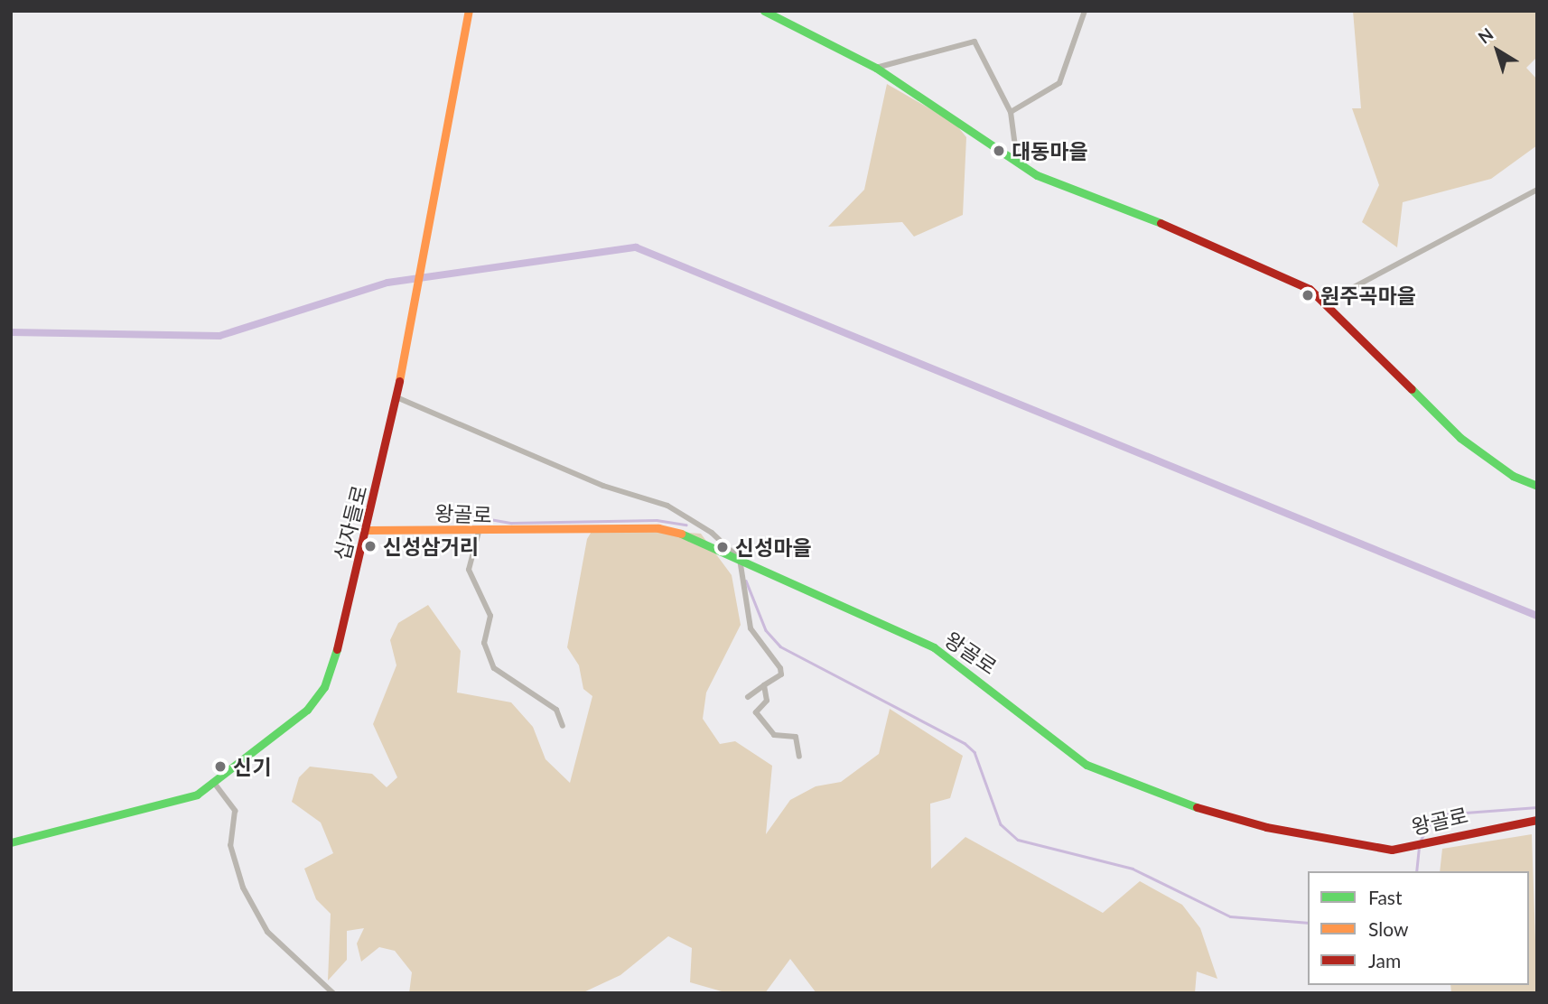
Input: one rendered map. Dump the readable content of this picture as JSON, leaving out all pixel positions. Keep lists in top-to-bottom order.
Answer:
{
  "streets": {
    "street": ["왕골로", "십자들로"]
  },
  "crossings": [
    ["왕골로", "십자들로"]
  ],
  "places": [
    "대동마을",
    "원주곡마을",
    "신성삼거리",
    "신성마을",
    "신기"
  ],
  "legend": ["Fast", "Slow", "Jam"],
  "north": "top left"
}
